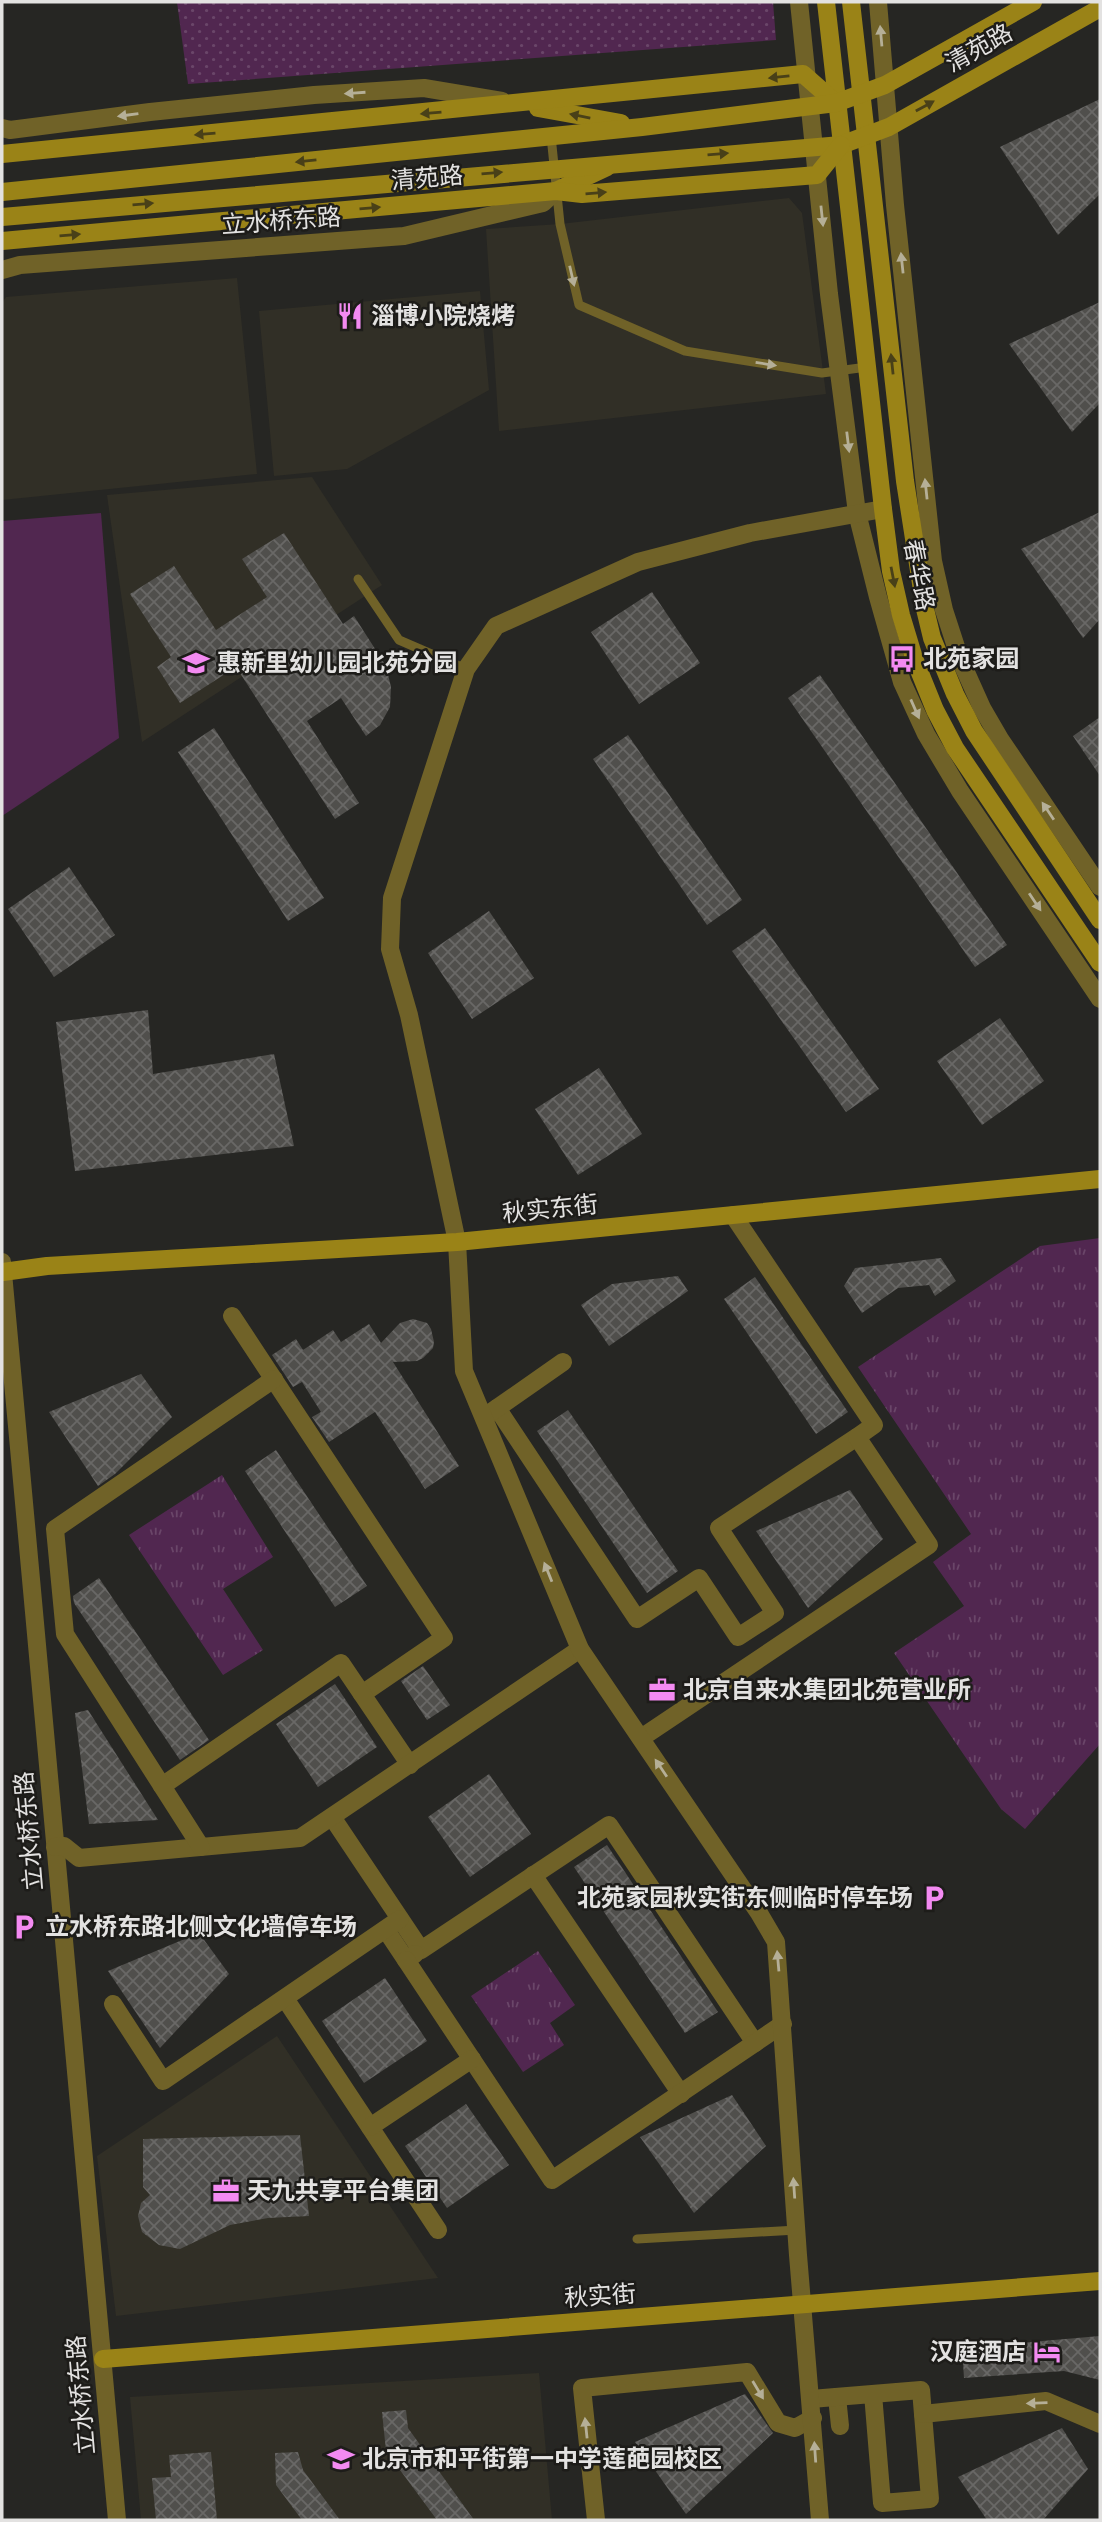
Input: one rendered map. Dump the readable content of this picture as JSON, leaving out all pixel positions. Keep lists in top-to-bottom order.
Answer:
{
  "streets": {
    "street": [
      "清苑路",
      "立水桥东路",
      "春华路",
      "秋实东街",
      "秋实街"
    ]
  },
  "crossings": [
    ["清苑路", "立水桥东路"],
    ["清苑路", "春华路"],
    ["立水桥东路", "秋实东街"],
    ["立水桥东路", "秋实街"]
  ],
  "places": {
    "restaurant": ["淄博小院烧烤"],
    "bus stop": ["北苑家园"],
    "school or university": ["惠新里幼儿园北苑分园", "北京市和平街第一中学莲葩园校区"],
    "office": ["北京自来水集团北苑营业所", "天九共享平台集团"],
    "parking": ["北苑家园秋实街东侧临时停车场", "立水桥东路北侧文化墙停车场"],
    "hotel": ["汉庭酒店"]
  }
}
